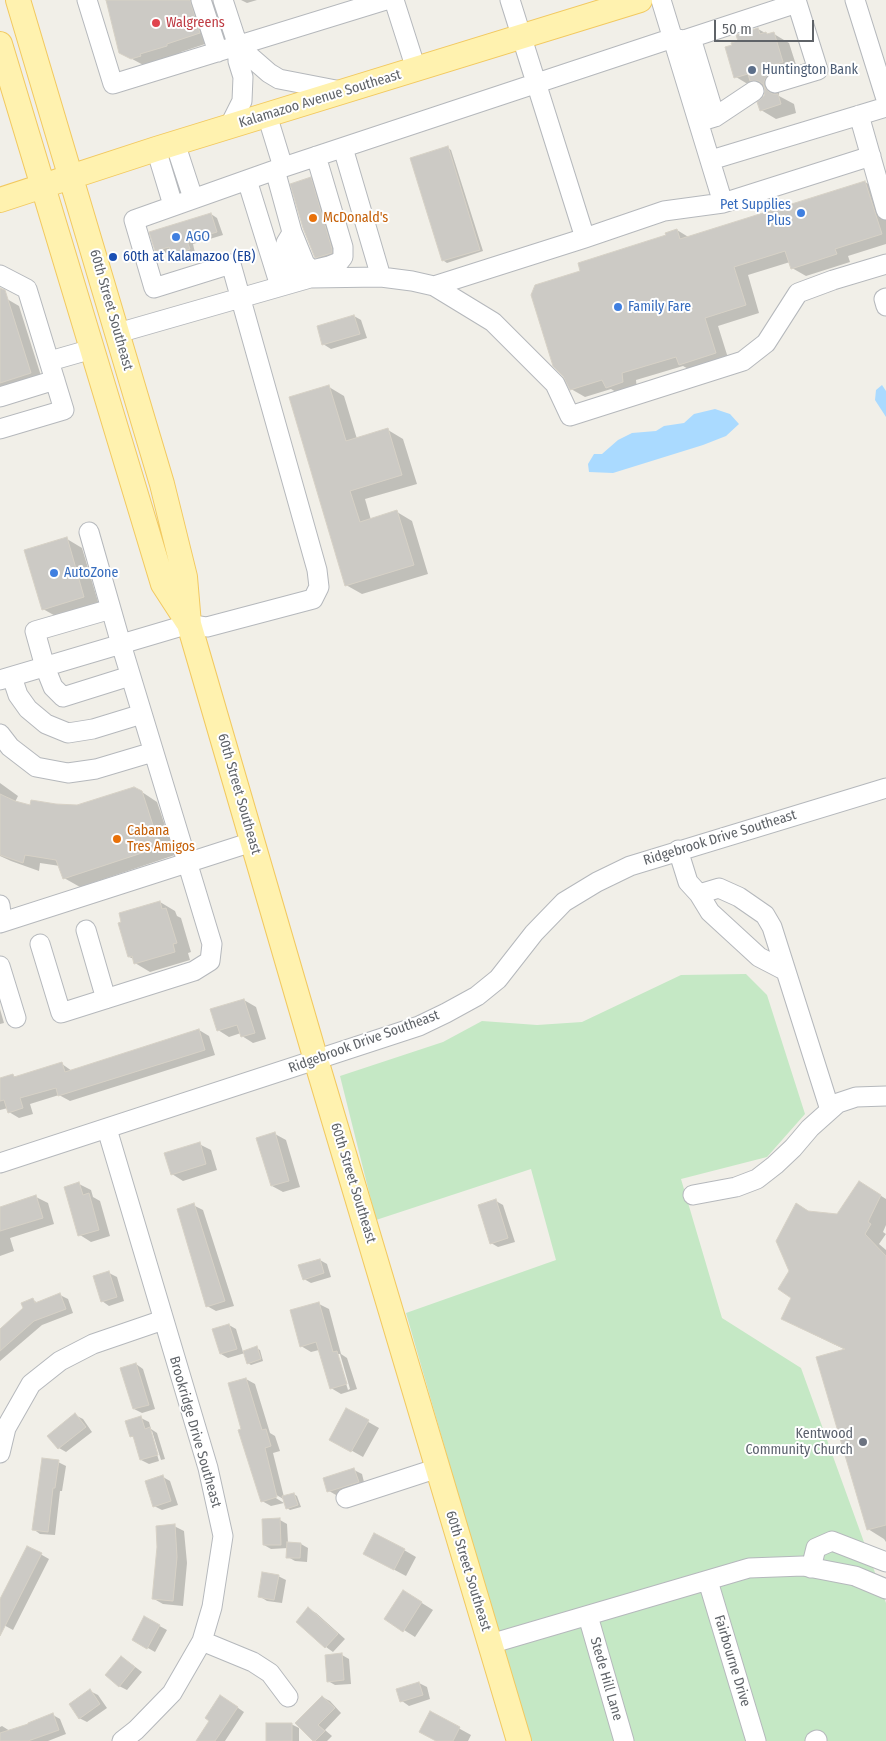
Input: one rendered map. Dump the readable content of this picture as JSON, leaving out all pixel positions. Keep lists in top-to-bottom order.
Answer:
{
  "streets": {
    "main road": ["Kalamazoo Avenue Southeast", "60th Street Southeast"],
    "street": [
      "Ridgebrook Drive Southeast",
      "Brookridge Drive Southeast",
      "Fairbourne Drive",
      "Stede Hill Lane"
    ]
  },
  "crossings": [
    ["Kalamazoo Avenue Southeast", "60th Street Southeast"],
    ["60th Street Southeast", "Ridgebrook Drive Southeast"],
    ["Ridgebrook Drive Southeast", "Brookridge Drive Southeast"]
  ],
  "places": [
    "Walgreens",
    "Huntington Bank",
    "Pet Supplies Plus",
    "McDonald's",
    "AGO",
    "60th at Kalamazoo (EB)",
    "Family Fare",
    "AutoZone",
    "Cabana Tres Amigos",
    "Kentwood Community Church"
  ],
  "scale_bar": "50 m"
}
